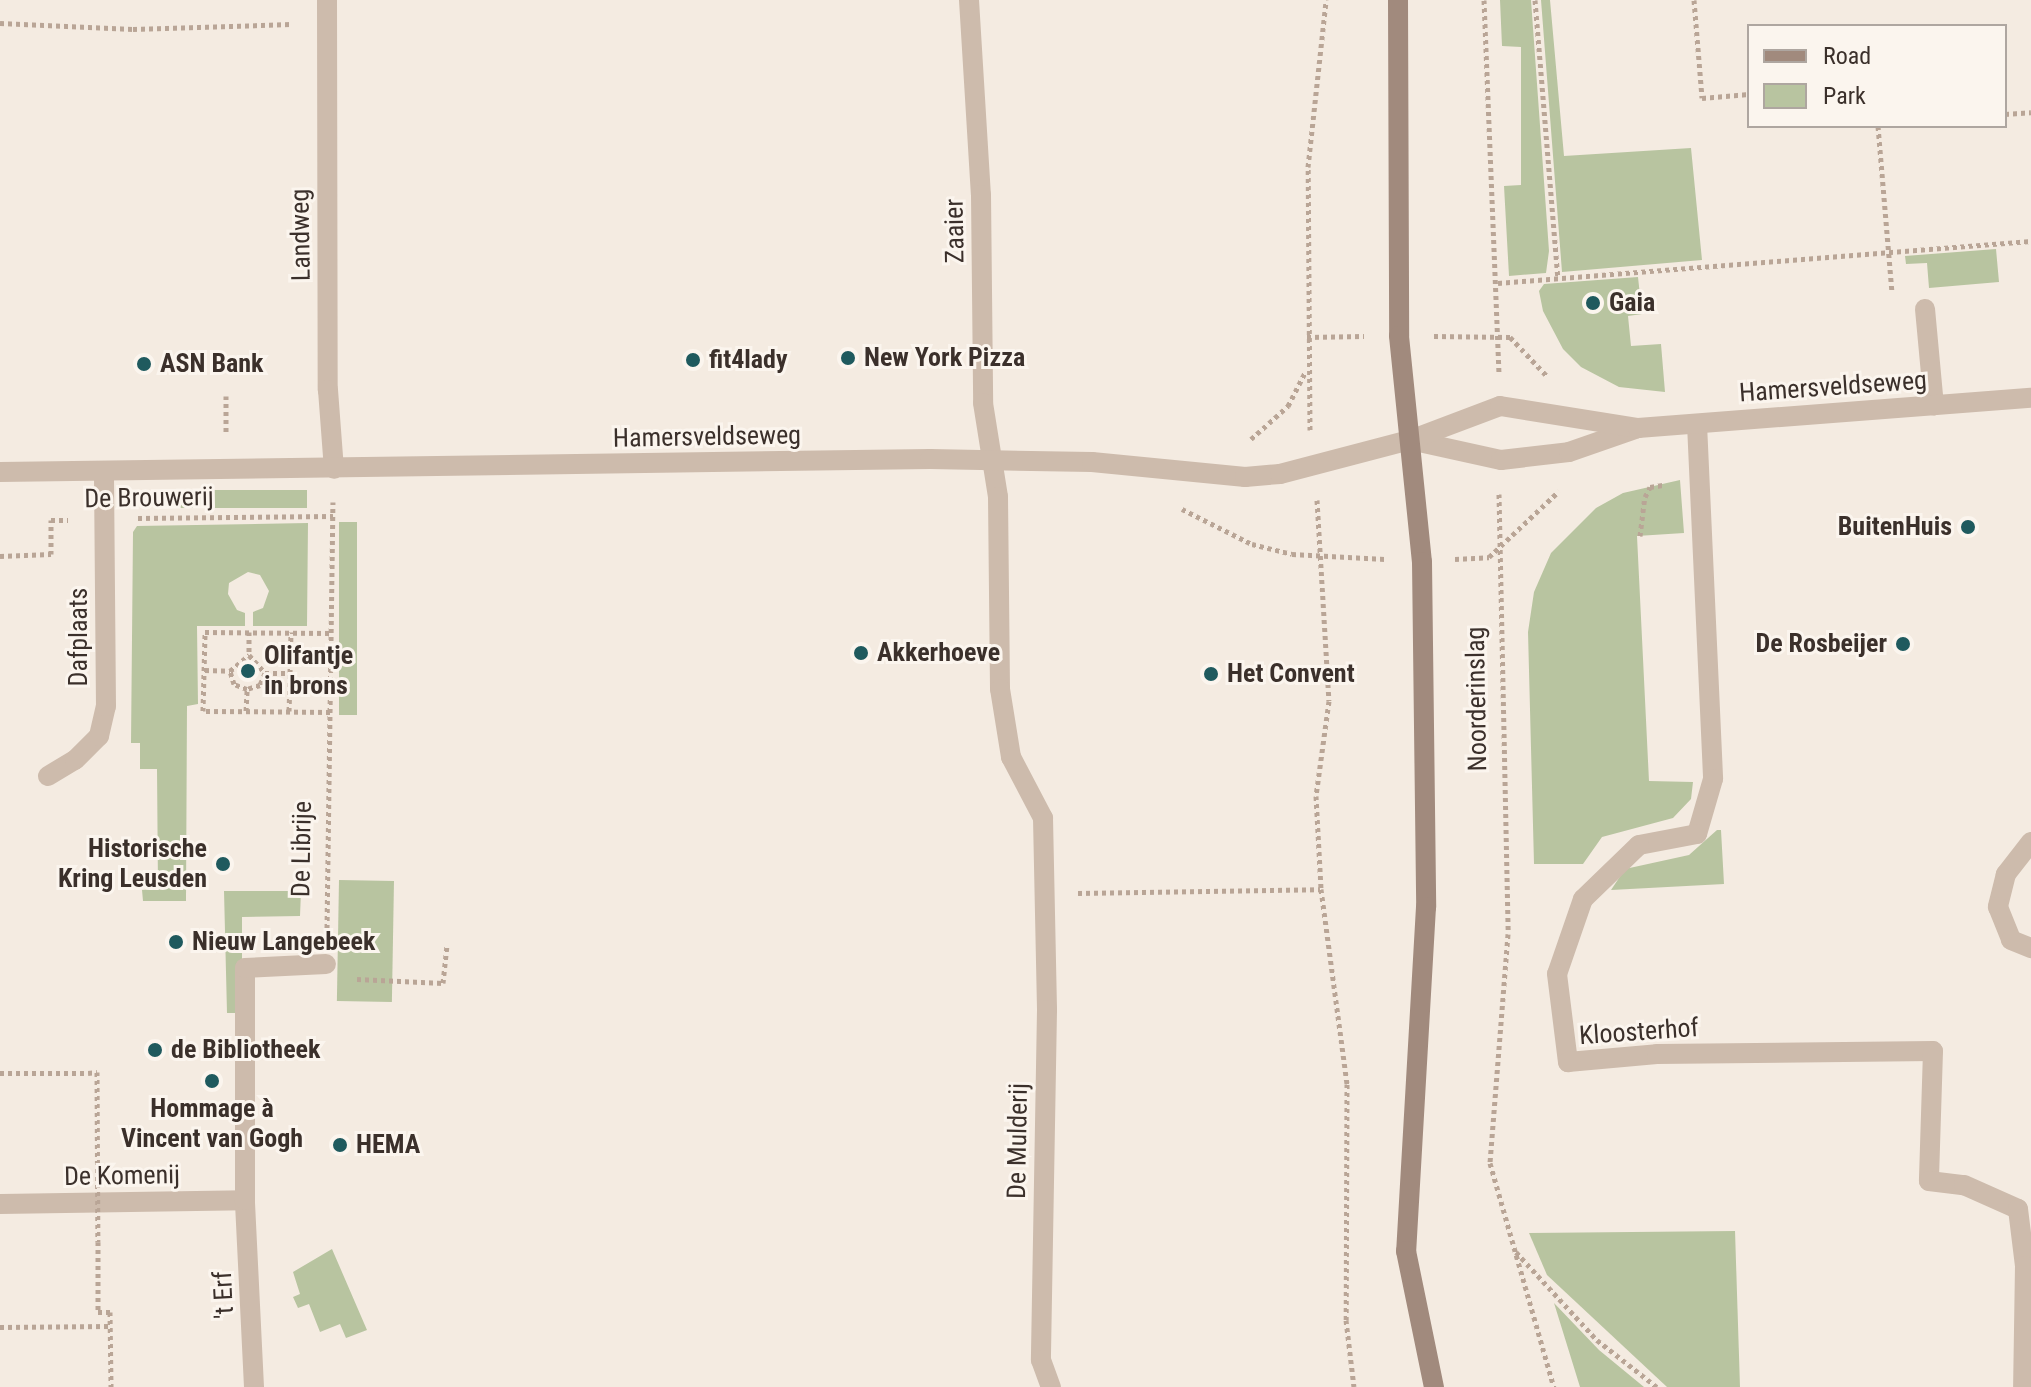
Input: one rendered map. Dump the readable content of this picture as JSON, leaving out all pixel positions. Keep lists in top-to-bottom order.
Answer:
{
  "streets": {
    "main road": ["Noorderinslag"],
    "street": [
      "Zaaier",
      "Landweg",
      "Hamersveldseweg",
      "Dafplaats",
      "Kloosterhof",
      "De Mulderij",
      "De Komenij",
      "'t Erf"
    ],
    "path": ["De Brouwerij", "De Librije"]
  },
  "crossings": [
    ["Zaaier", "Hamersveldseweg"],
    ["Zaaier", "De Mulderij"],
    ["Landweg", "Hamersveldseweg"],
    ["Landweg", "De Librije"],
    ["Hamersveldseweg", "Dafplaats"],
    ["Hamersveldseweg", "Noorderinslag"],
    ["Hamersveldseweg", "De Librije"],
    ["Hamersveldseweg", "Kloosterhof"],
    ["Hamersveldseweg", "De Mulderij"],
    ["De Brouwerij", "Dafplaats"],
    ["De Brouwerij", "De Librije"],
    ["De Komenij", "'t Erf"]
  ],
  "places": [
    "Gaia",
    "New York Pizza",
    "fit4lady",
    "ASN Bank",
    "BuitenHuis",
    "De Rosbeijer",
    "Akkerhoeve",
    "Olifantje in brons",
    "Het Convent",
    "Historische Kring Leusden",
    "Nieuw Langebeek",
    "de Bibliotheek",
    "Hommage à Vincent van Gogh",
    "HEMA"
  ],
  "legend": ["Road", "Park"]
}
